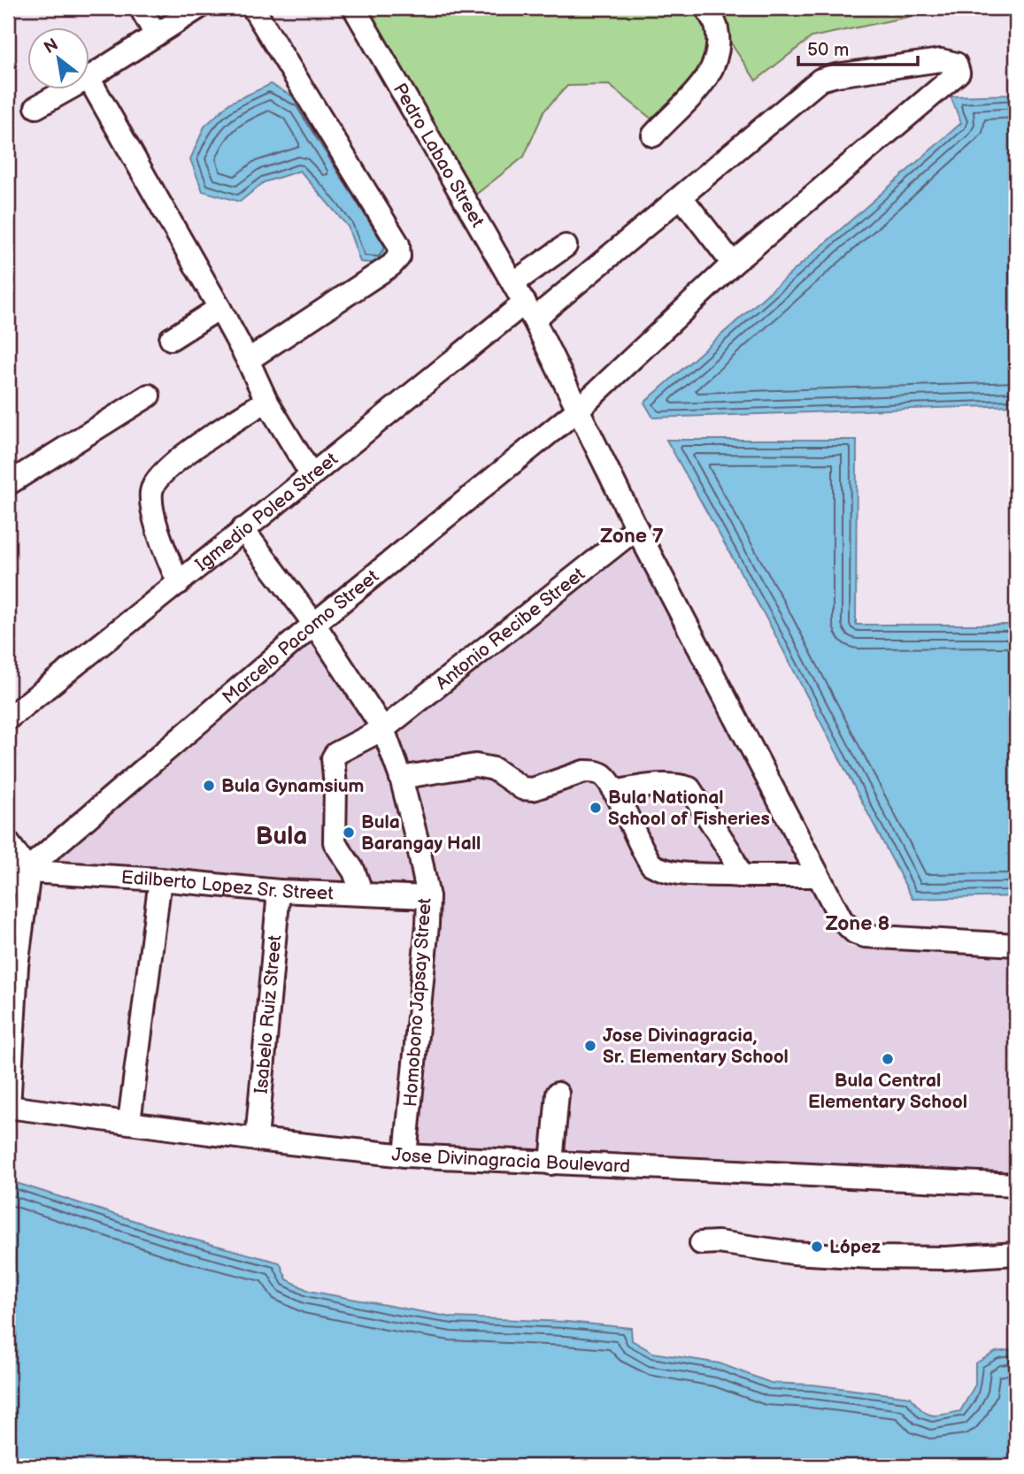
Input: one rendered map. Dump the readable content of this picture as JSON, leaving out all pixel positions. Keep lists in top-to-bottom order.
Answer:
{
  "streets": {
    "street": [
      "Pedro Labao Street",
      "Igmedio Polea Street",
      "Antonio Recibe Street",
      "Marcelo Pacomo Street",
      "Edilberto Lopez Sr. Street",
      "Homobono Japsay Street",
      "Isabelo Ruiz Street",
      "Jose Divinagracia Boulevard"
    ]
  },
  "crossings": [
    ["Pedro Labao Street", "Igmedio Polea Street"],
    ["Pedro Labao Street", "Antonio Recibe Street"],
    ["Pedro Labao Street", "Marcelo Pacomo Street"],
    ["Igmedio Polea Street", "Marcelo Pacomo Street"],
    ["Igmedio Polea Street", "Homobono Japsay Street"],
    ["Antonio Recibe Street", "Edilberto Lopez Sr. Street"],
    ["Antonio Recibe Street", "Homobono Japsay Street"],
    ["Marcelo Pacomo Street", "Edilberto Lopez Sr. Street"],
    ["Marcelo Pacomo Street", "Homobono Japsay Street"],
    ["Edilberto Lopez Sr. Street", "Homobono Japsay Street"],
    ["Edilberto Lopez Sr. Street", "Isabelo Ruiz Street"],
    ["Homobono Japsay Street", "Jose Divinagracia Boulevard"],
    ["Isabelo Ruiz Street", "Jose Divinagracia Boulevard"]
  ],
  "districts": ["Zone 7", "Bula", "Zone 8"],
  "places": [
    "Bula Gynamsium",
    "Bula National School of Fisheries",
    "Bula Barangay Hall",
    "Jose Divinagracia, Sr. Elementary School",
    "Bula Central Elementary School",
    "López"
  ],
  "scale_bar": "50 m",
  "north": "top left"
}
